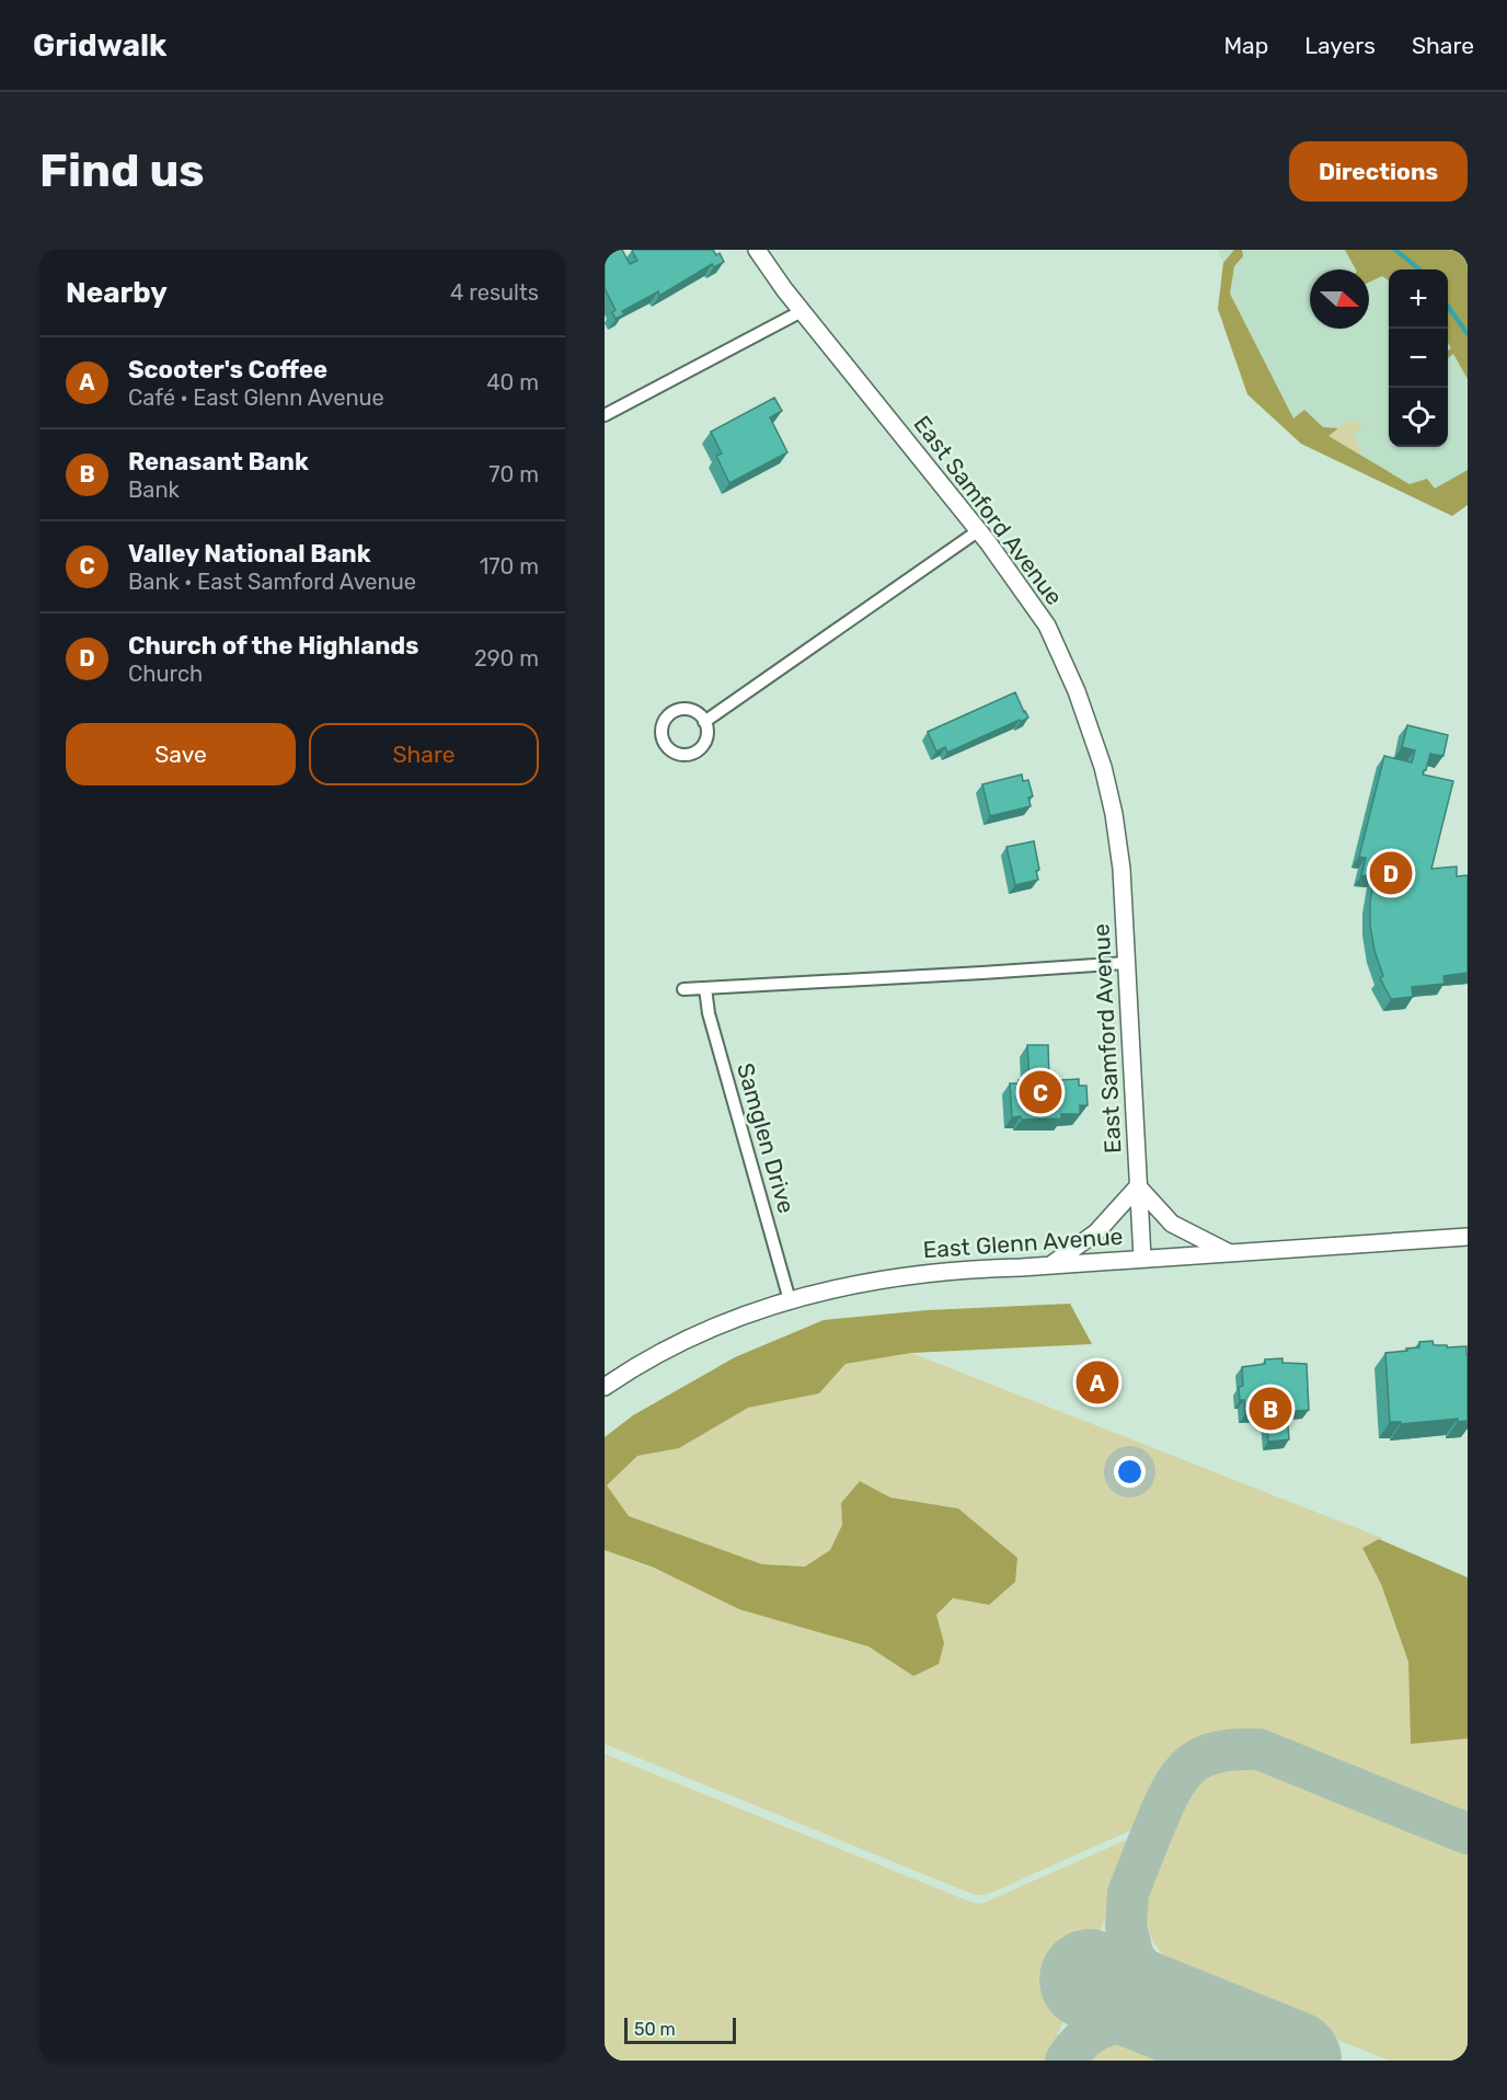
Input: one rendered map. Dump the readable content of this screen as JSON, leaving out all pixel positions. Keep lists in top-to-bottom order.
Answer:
{
  "streets": {
    "street": ["East Samford Avenue", "Samglen Drive", "East Glenn Avenue"]
  },
  "crossings": [
    ["East Samford Avenue", "East Glenn Avenue"],
    ["Samglen Drive", "East Glenn Avenue"]
  ],
  "scale_bar": "50 m",
  "north": "right",
  "page": {
    "header": "Gridwalk",
    "nav": ["Map", "Layers", "Share"],
    "buttons": [
      "Directions",
      ["Save", "Share"]
    ],
    "title": "Find us",
    "heading": ["Nearby", "4 results"],
    "map_buttons": ["+", "−"],
    "list": [
      {
        "mark": "A",
        "name": "Scooter's Coffee",
        "note": "Café · East Glenn Avenue",
        "value": "40 m"
      },
      {
        "mark": "B",
        "name": "Renasant Bank",
        "note": "Bank",
        "value": "70 m"
      },
      {
        "mark": "C",
        "name": "Valley National Bank",
        "note": "Bank · East Samford Avenue",
        "value": "170 m"
      },
      {
        "mark": "D",
        "name": "Church of the Highlands",
        "note": "Church",
        "value": "290 m"
      }
    ],
    "pins": [
      "D",
      "C",
      "A",
      "B"
    ],
    "scale": "50 m"
  }
}
